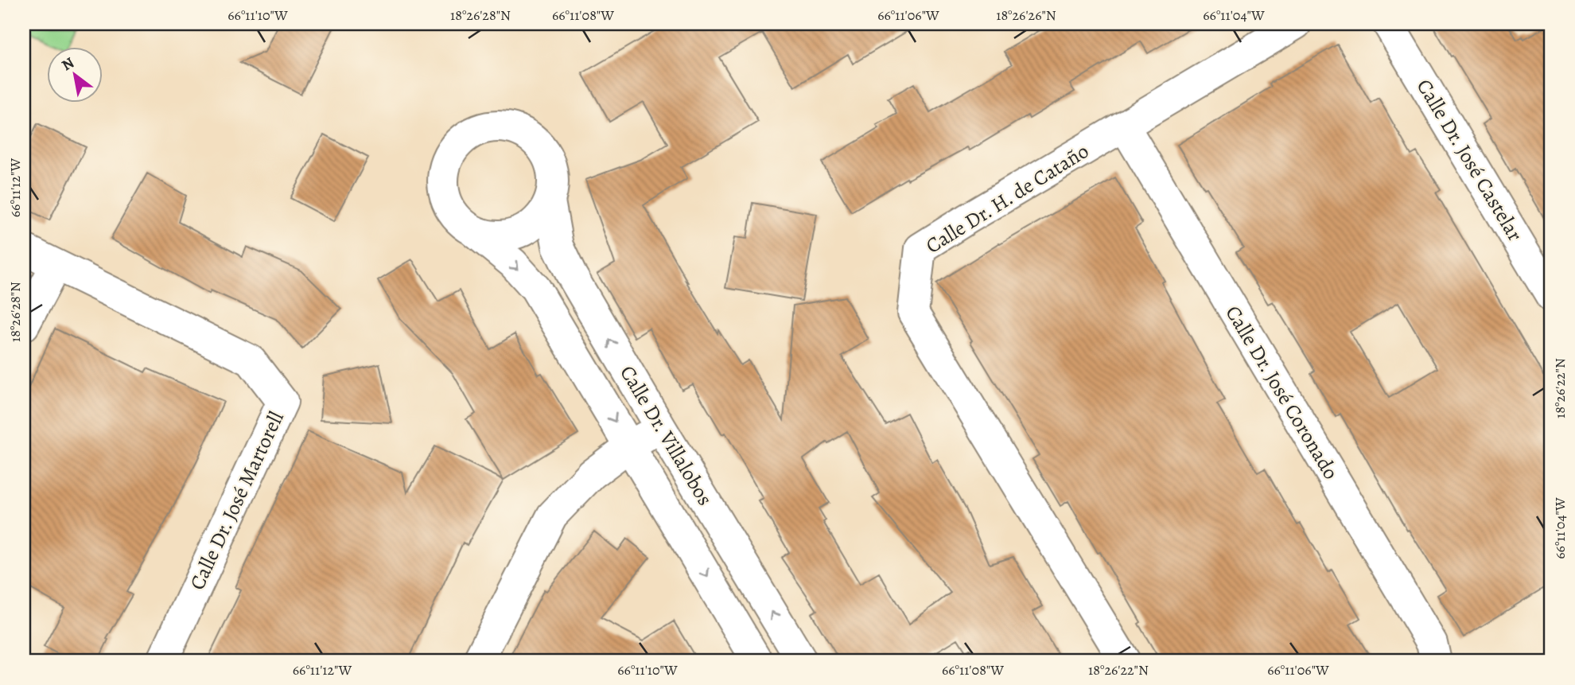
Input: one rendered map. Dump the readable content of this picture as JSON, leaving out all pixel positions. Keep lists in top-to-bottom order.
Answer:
{
  "streets": {
    "street": [
      "Calle Dr. José Castelar",
      "Calle Dr. H. de Cataño",
      "Calle Dr. José Coronado",
      "Calle Dr. Villalobos",
      "Calle Dr. José Martorell"
    ]
  },
  "crossings": [
    ["Calle Dr. H. de Cataño", "Calle Dr. José Coronado"]
  ],
  "north": "top left",
  "coordinates": [
    "66°11'10\"W",
    "18°26'28\"N",
    "66°11'08\"W",
    "66°11'06\"W",
    "18°26'26\"N",
    "66°11'04\"W",
    "66°11'12\"W",
    "18°26'22\"N"
  ]
}
